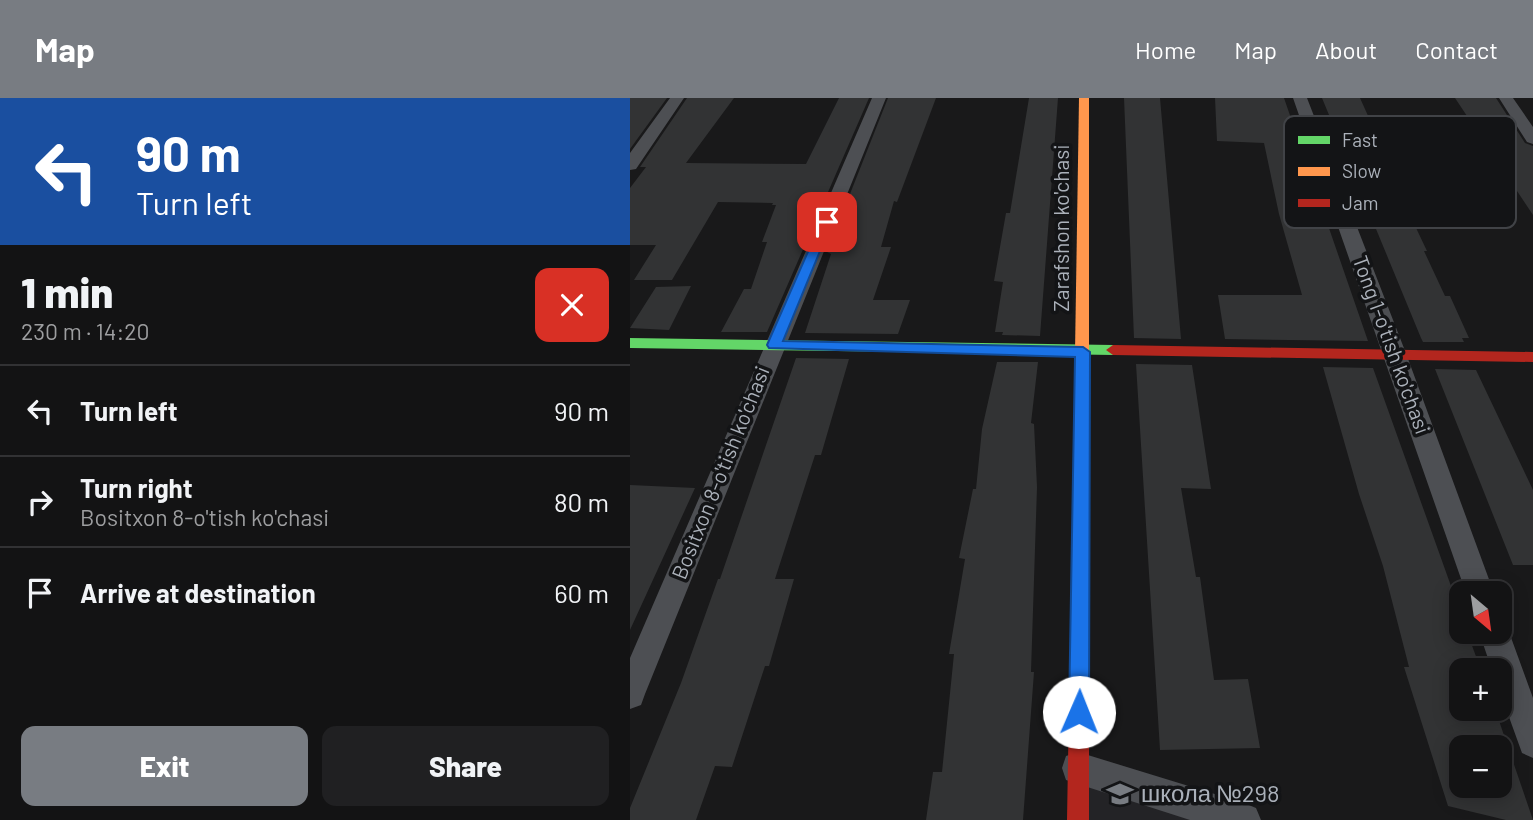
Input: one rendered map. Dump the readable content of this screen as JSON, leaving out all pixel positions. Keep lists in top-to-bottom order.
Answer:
{
  "streets": {
    "street": ["Zarafshon ko'chasi", "Tong 1-o'tish ko'chasi", "Bositxon 8-o'tish ko'chasi"]
  },
  "places": {
    "school or university": ["школа №298"]
  },
  "legend": ["Fast", "Slow", "Jam"],
  "north": "bottom right",
  "page": {
    "header": "Map",
    "nav": [
      "Home",
      "Map",
      "About",
      "Contact"
    ],
    "turn": ["90 m", "Turn left"],
    "heading": ["1 min", "230 m · 14:20"],
    "list": [
      {
        "name": "Turn left",
        "value": "90 m"
      },
      {
        "name": "Turn right",
        "note": "Bositxon 8-o'tish ko'chasi",
        "value": "80 m"
      },
      {
        "name": "Arrive at destination",
        "value": "60 m"
      }
    ],
    "map_buttons": ["+", "−"],
    "buttons": ["Exit", "Share"]
  }
}
